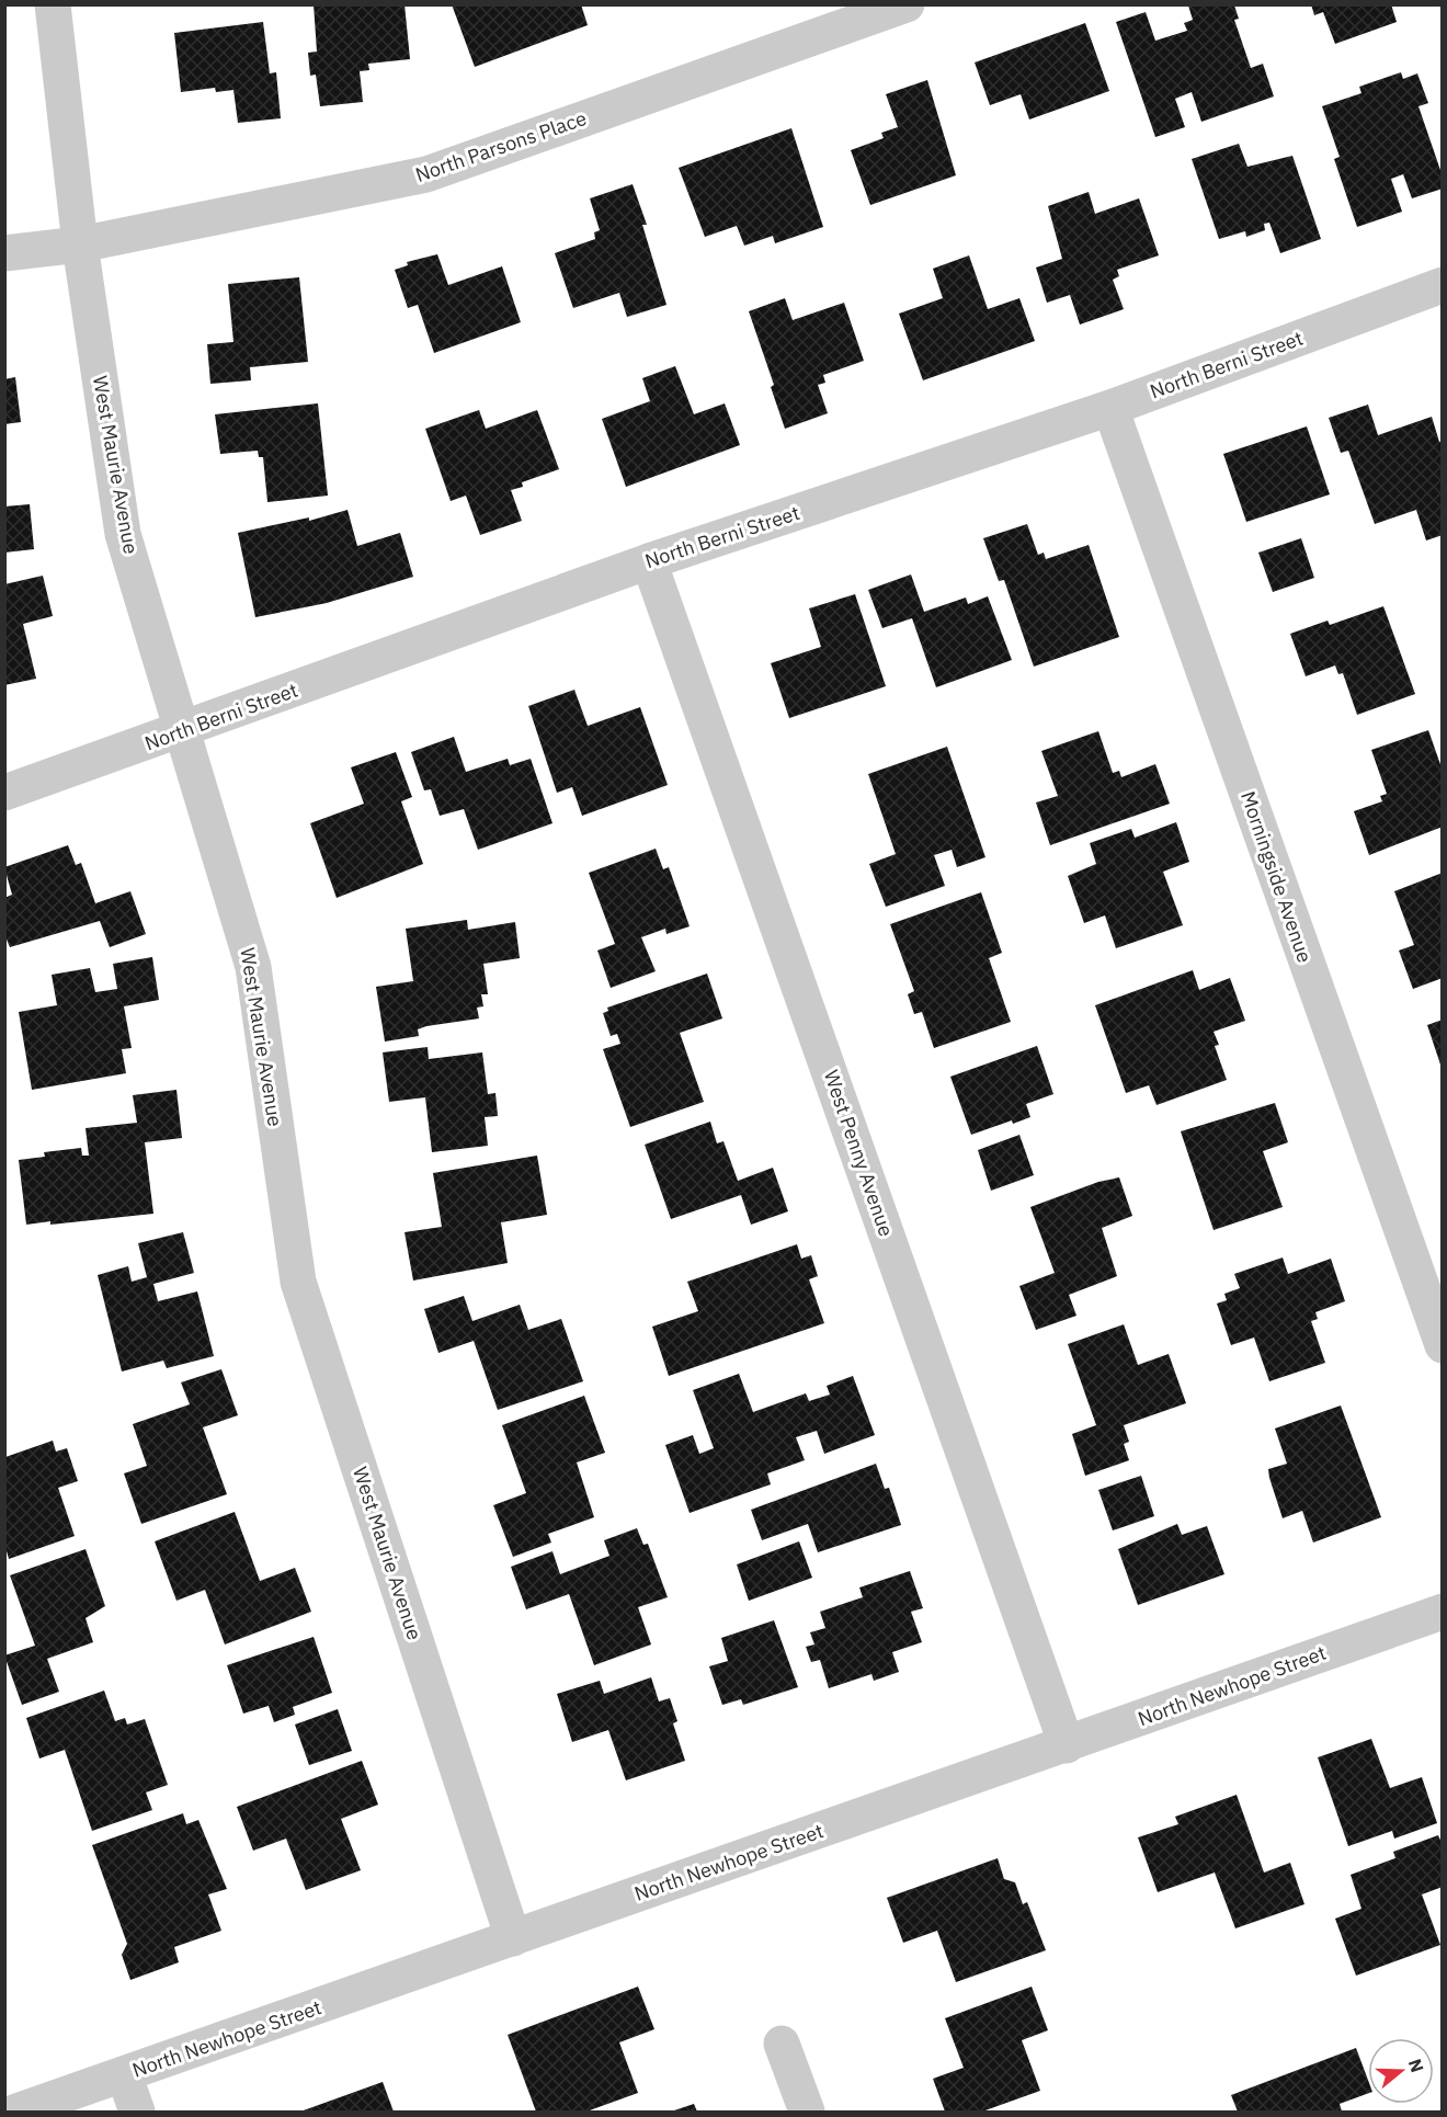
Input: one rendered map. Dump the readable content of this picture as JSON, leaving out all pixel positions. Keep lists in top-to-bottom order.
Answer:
{
  "streets": {
    "street": [
      "North Parsons Place",
      "North Berni Street",
      "West Maurie Avenue",
      "Morningside Avenue",
      "West Penny Avenue",
      "North Newhope Street"
    ]
  },
  "crossings": [
    ["North Parsons Place", "West Maurie Avenue"],
    ["North Berni Street", "West Maurie Avenue"],
    ["North Berni Street", "Morningside Avenue"],
    ["North Berni Street", "West Penny Avenue"],
    ["West Maurie Avenue", "North Newhope Street"],
    ["West Penny Avenue", "North Newhope Street"]
  ],
  "north": "right"
}
